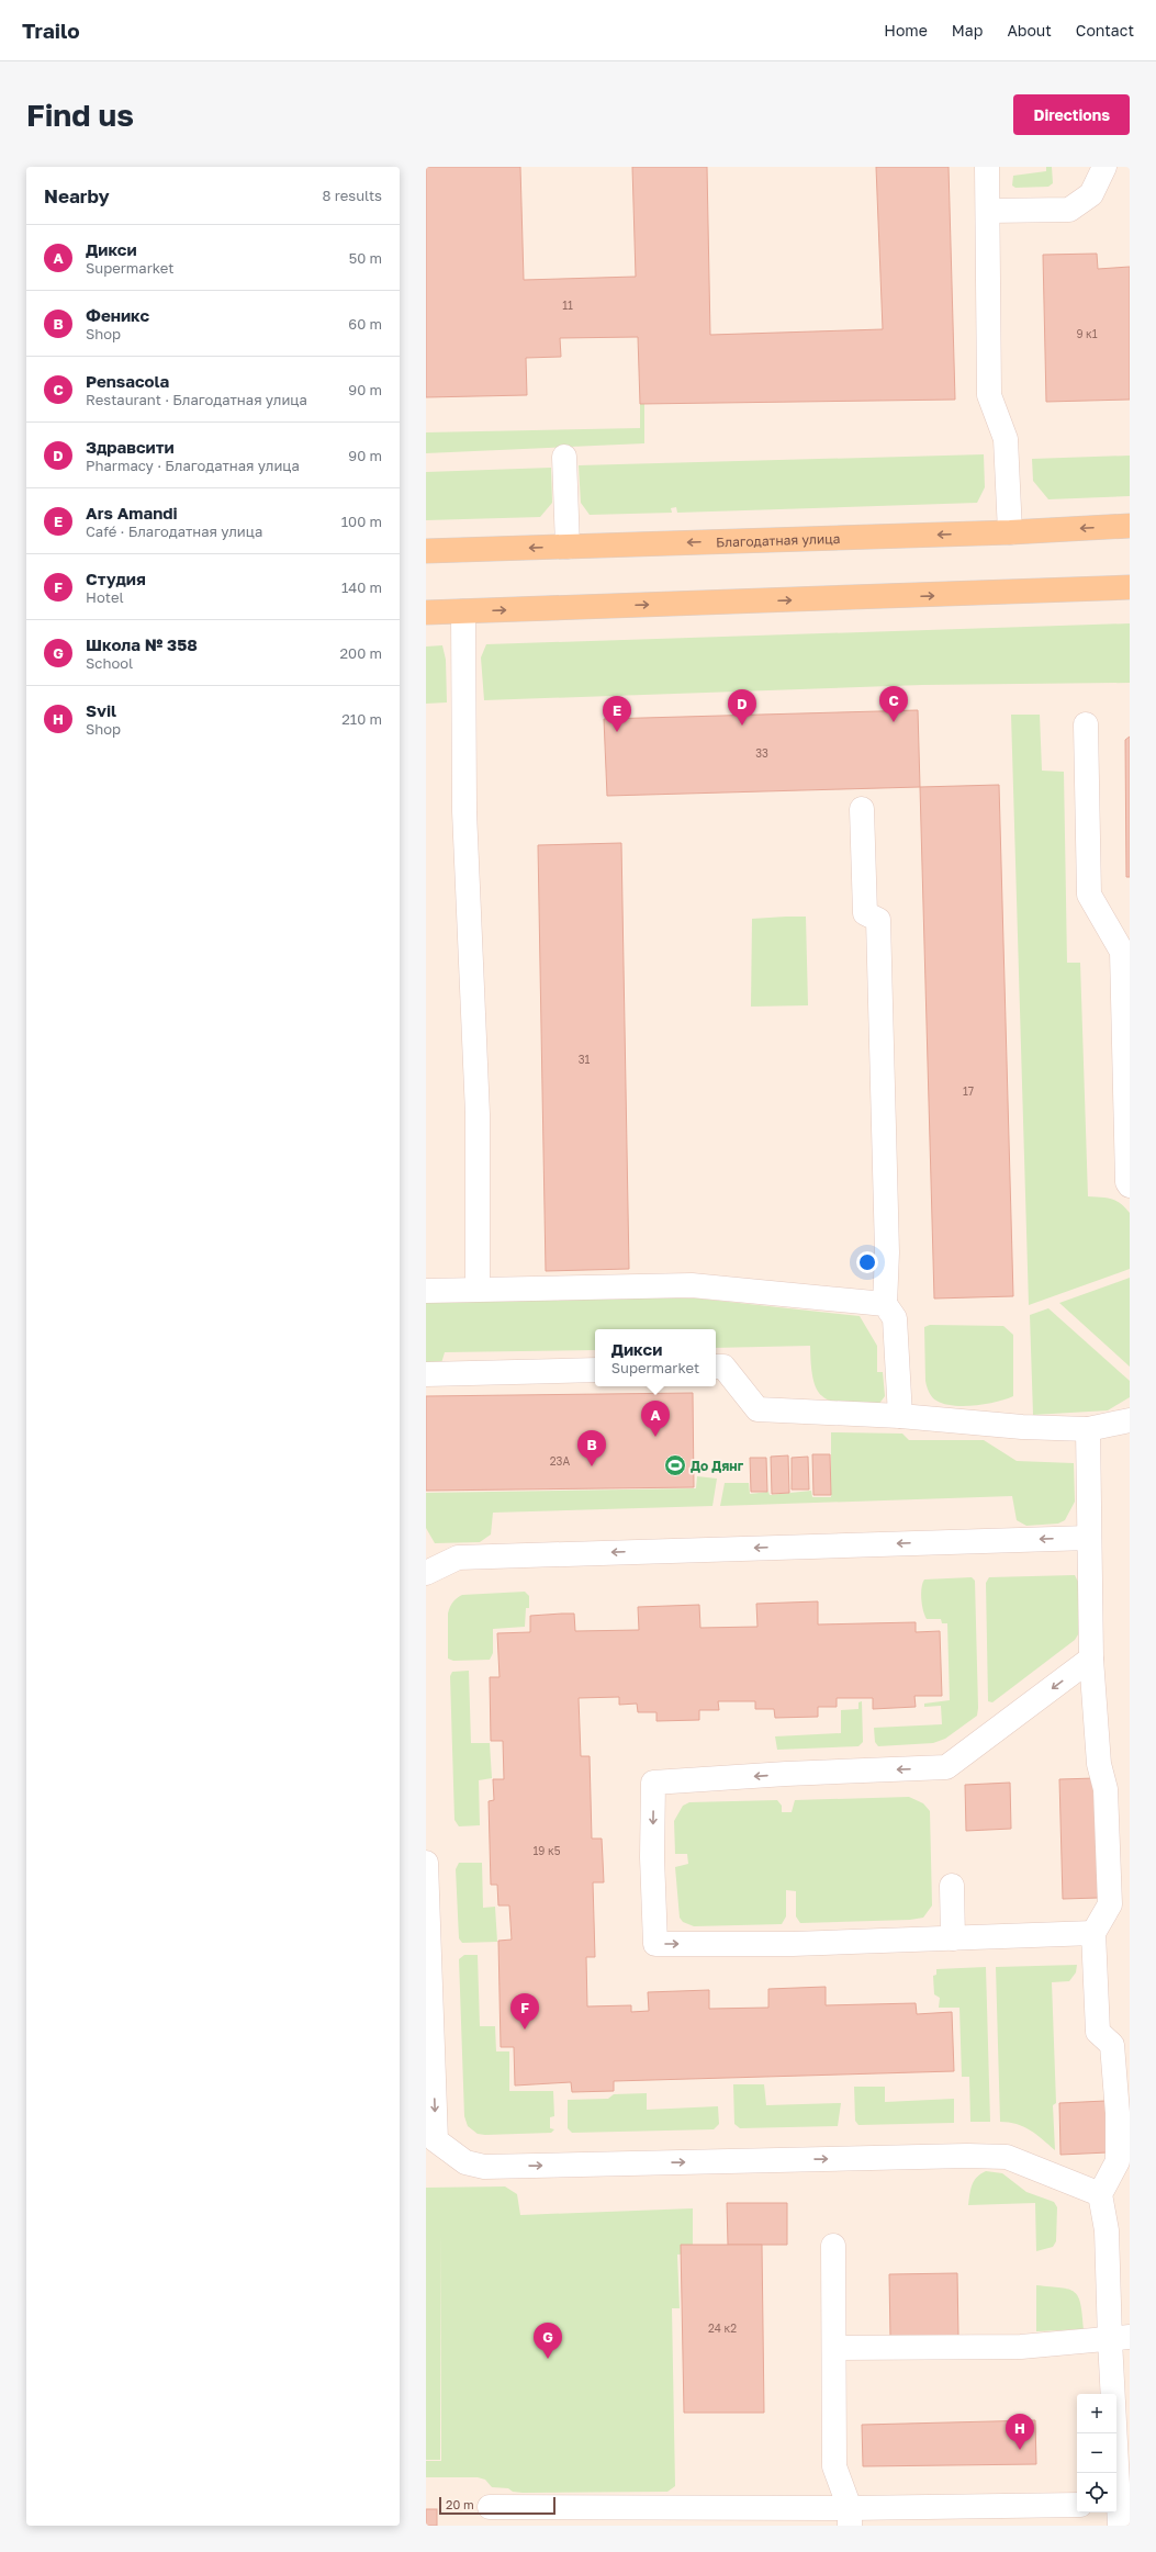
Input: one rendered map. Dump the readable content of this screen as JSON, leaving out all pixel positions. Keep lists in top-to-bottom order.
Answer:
{
  "streets": {
    "main road": ["Благодатная улица"]
  },
  "places": {
    "sports": ["До Дянг"]
  },
  "house_numbers": [
    "11",
    "9 к1",
    "33",
    "31",
    "17",
    "23А",
    "19 к5",
    "24 к2"
  ],
  "scale_bar": "20 m",
  "page": {
    "header": "Trailo",
    "nav": [
      "Home",
      "Map",
      "About",
      "Contact"
    ],
    "buttons": "Directions",
    "title": "Find us",
    "heading": ["Nearby", "8 results"],
    "list": [
      {
        "mark": "A",
        "name": "Дикси",
        "note": "Supermarket",
        "value": "50 m"
      },
      {
        "mark": "B",
        "name": "Феникс",
        "note": "Shop",
        "value": "60 m"
      },
      {
        "mark": "C",
        "name": "Pensacola",
        "note": "Restaurant · Благодатная улица",
        "value": "90 m"
      },
      {
        "mark": "D",
        "name": "Здравсити",
        "note": "Pharmacy · Благодатная улица",
        "value": "90 m"
      },
      {
        "mark": "E",
        "name": "Ars Amandi",
        "note": "Café · Благодатная улица",
        "value": "100 m"
      },
      {
        "mark": "F",
        "name": "Студия",
        "note": "Hotel",
        "value": "140 m"
      },
      {
        "mark": "G",
        "name": "Школа № 358",
        "note": "School",
        "value": "200 m"
      },
      {
        "mark": "H",
        "name": "Svil",
        "note": "Shop",
        "value": "210 m"
      }
    ],
    "pins": [
      "C",
      "D",
      "E",
      "A",
      "B",
      "F",
      "G",
      "H"
    ],
    "popup": ["Дикси", "Supermarket"],
    "map_buttons": ["+", "−"],
    "scale": "20 m"
  }
}
